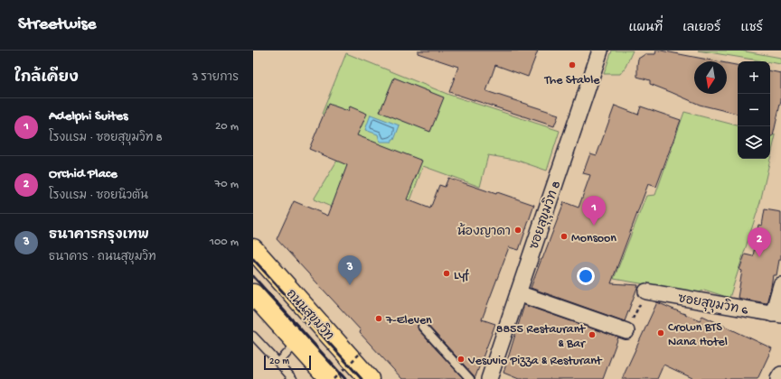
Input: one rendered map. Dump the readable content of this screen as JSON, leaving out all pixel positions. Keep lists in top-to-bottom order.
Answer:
{
  "streets": {
    "main road": ["ถนนสุขุมวิท"],
    "street": ["ซอยสุขุมวิท 8", "ซอยสุขุมวิท 6"]
  },
  "places": [
    "The Stable",
    "น้องญาดา",
    "Monsoon",
    "Lyf",
    "7-Eleven",
    "Crown BTS Nana Hotel",
    "8855 Restaurant & Bar",
    "Vesuvio Pizza & Resturant"
  ],
  "scale_bar": "20 m",
  "north": "bottom",
  "page": {
    "header": "Streetwise",
    "nav": ["แผนที่", "เลเยอร์", "แชร์"],
    "heading": ["ใกล้เคียง", "3 รายการ"],
    "map_buttons": ["+", "−"],
    "list": [
      {
        "mark": "1",
        "name": "Adelphi Suites",
        "note": "โรงแรม · ซอยสุขุมวิท 8",
        "value": "20 m"
      },
      {
        "mark": "2",
        "name": "Orchid Place",
        "note": "โรงแรม · ซอยนิวตัน",
        "value": "70 m"
      },
      {
        "mark": "3",
        "name": "ธนาคารกรุงเทพ",
        "note": "ธนาคาร · ถนนสุขุมวิท",
        "value": "100 m"
      }
    ],
    "pins": ["1", "2", "3"],
    "scale": "20 m"
  }
}
